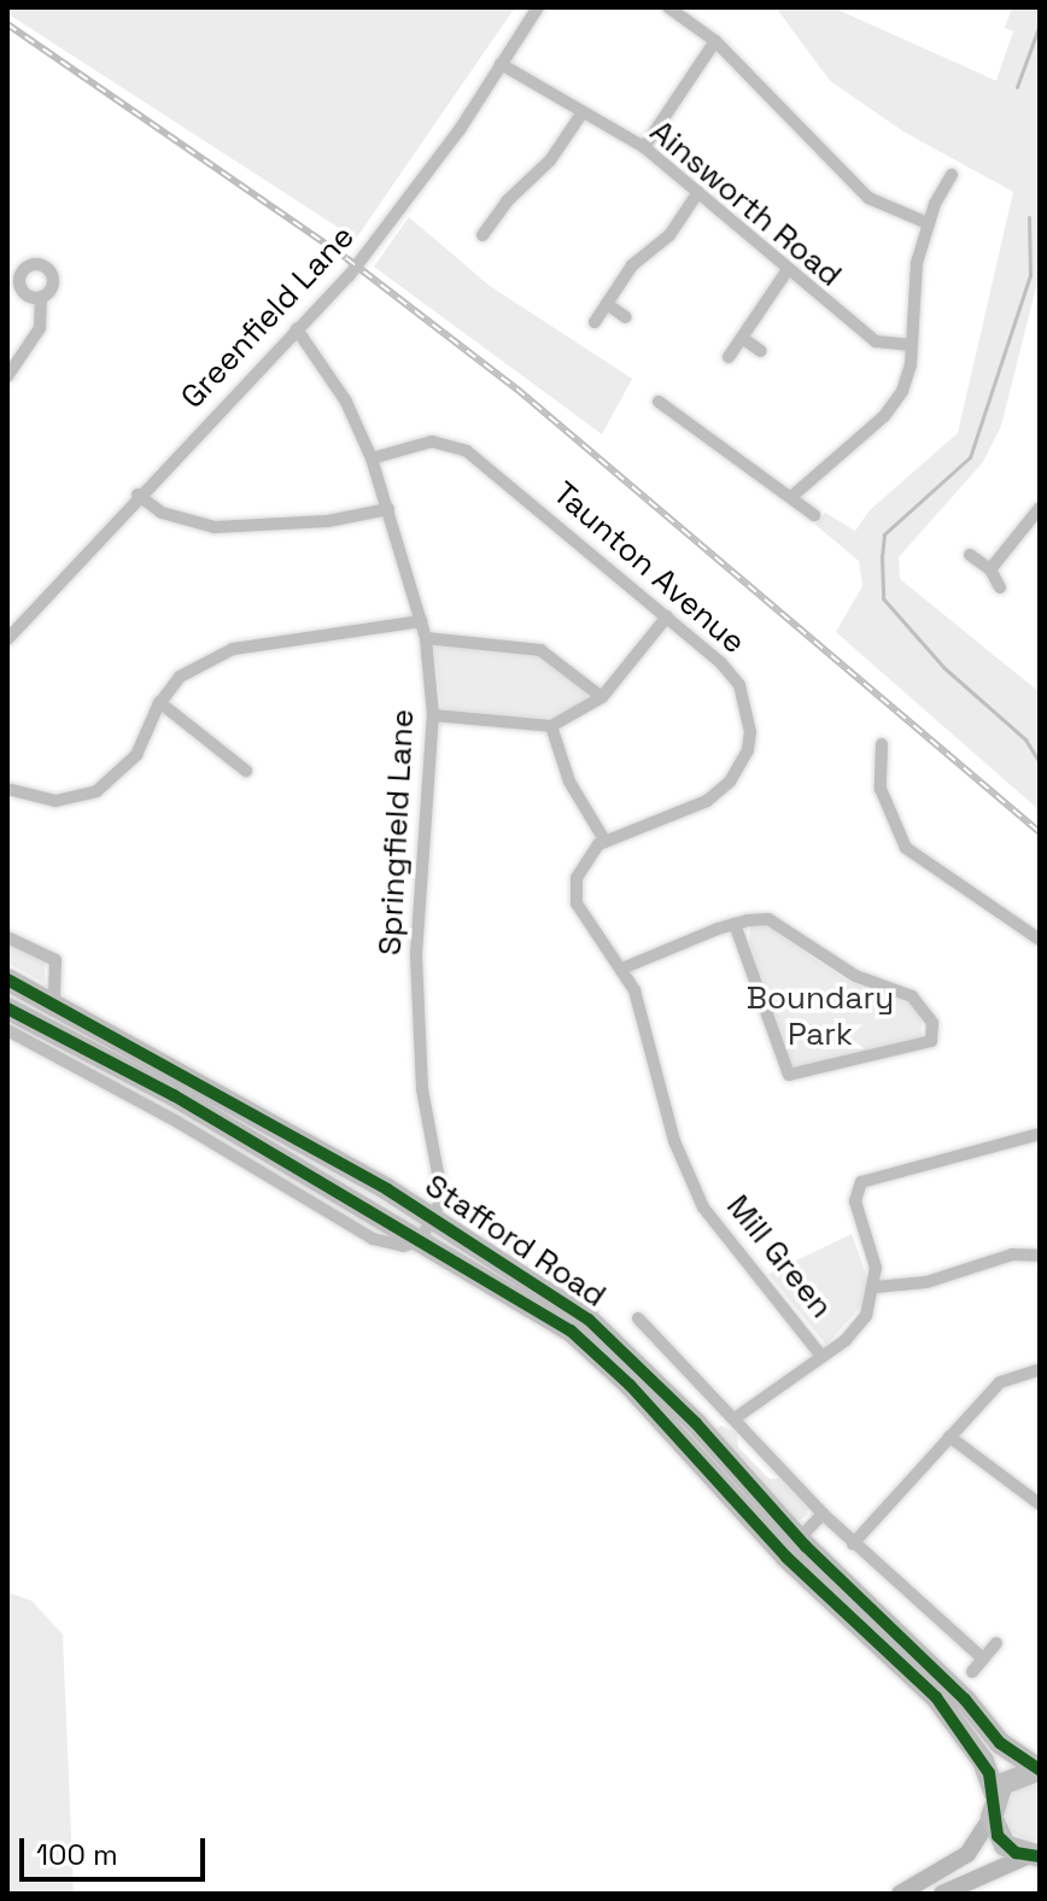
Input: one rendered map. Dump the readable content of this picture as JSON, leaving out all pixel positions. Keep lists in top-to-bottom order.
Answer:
{
  "streets": {
    "highway": ["Stafford Road"],
    "street": [
      "Ainsworth Road",
      "Greenfield Lane",
      "Taunton Avenue",
      "Springfield Lane",
      "Mill Green"
    ]
  },
  "crossings": [
    ["Ainsworth Road", "Greenfield Lane"],
    ["Greenfield Lane", "Springfield Lane"],
    ["Taunton Avenue", "Springfield Lane"],
    ["Springfield Lane", "Stafford Road"]
  ],
  "parks": ["Boundary Park"],
  "scale_bar": "100 m"
}
